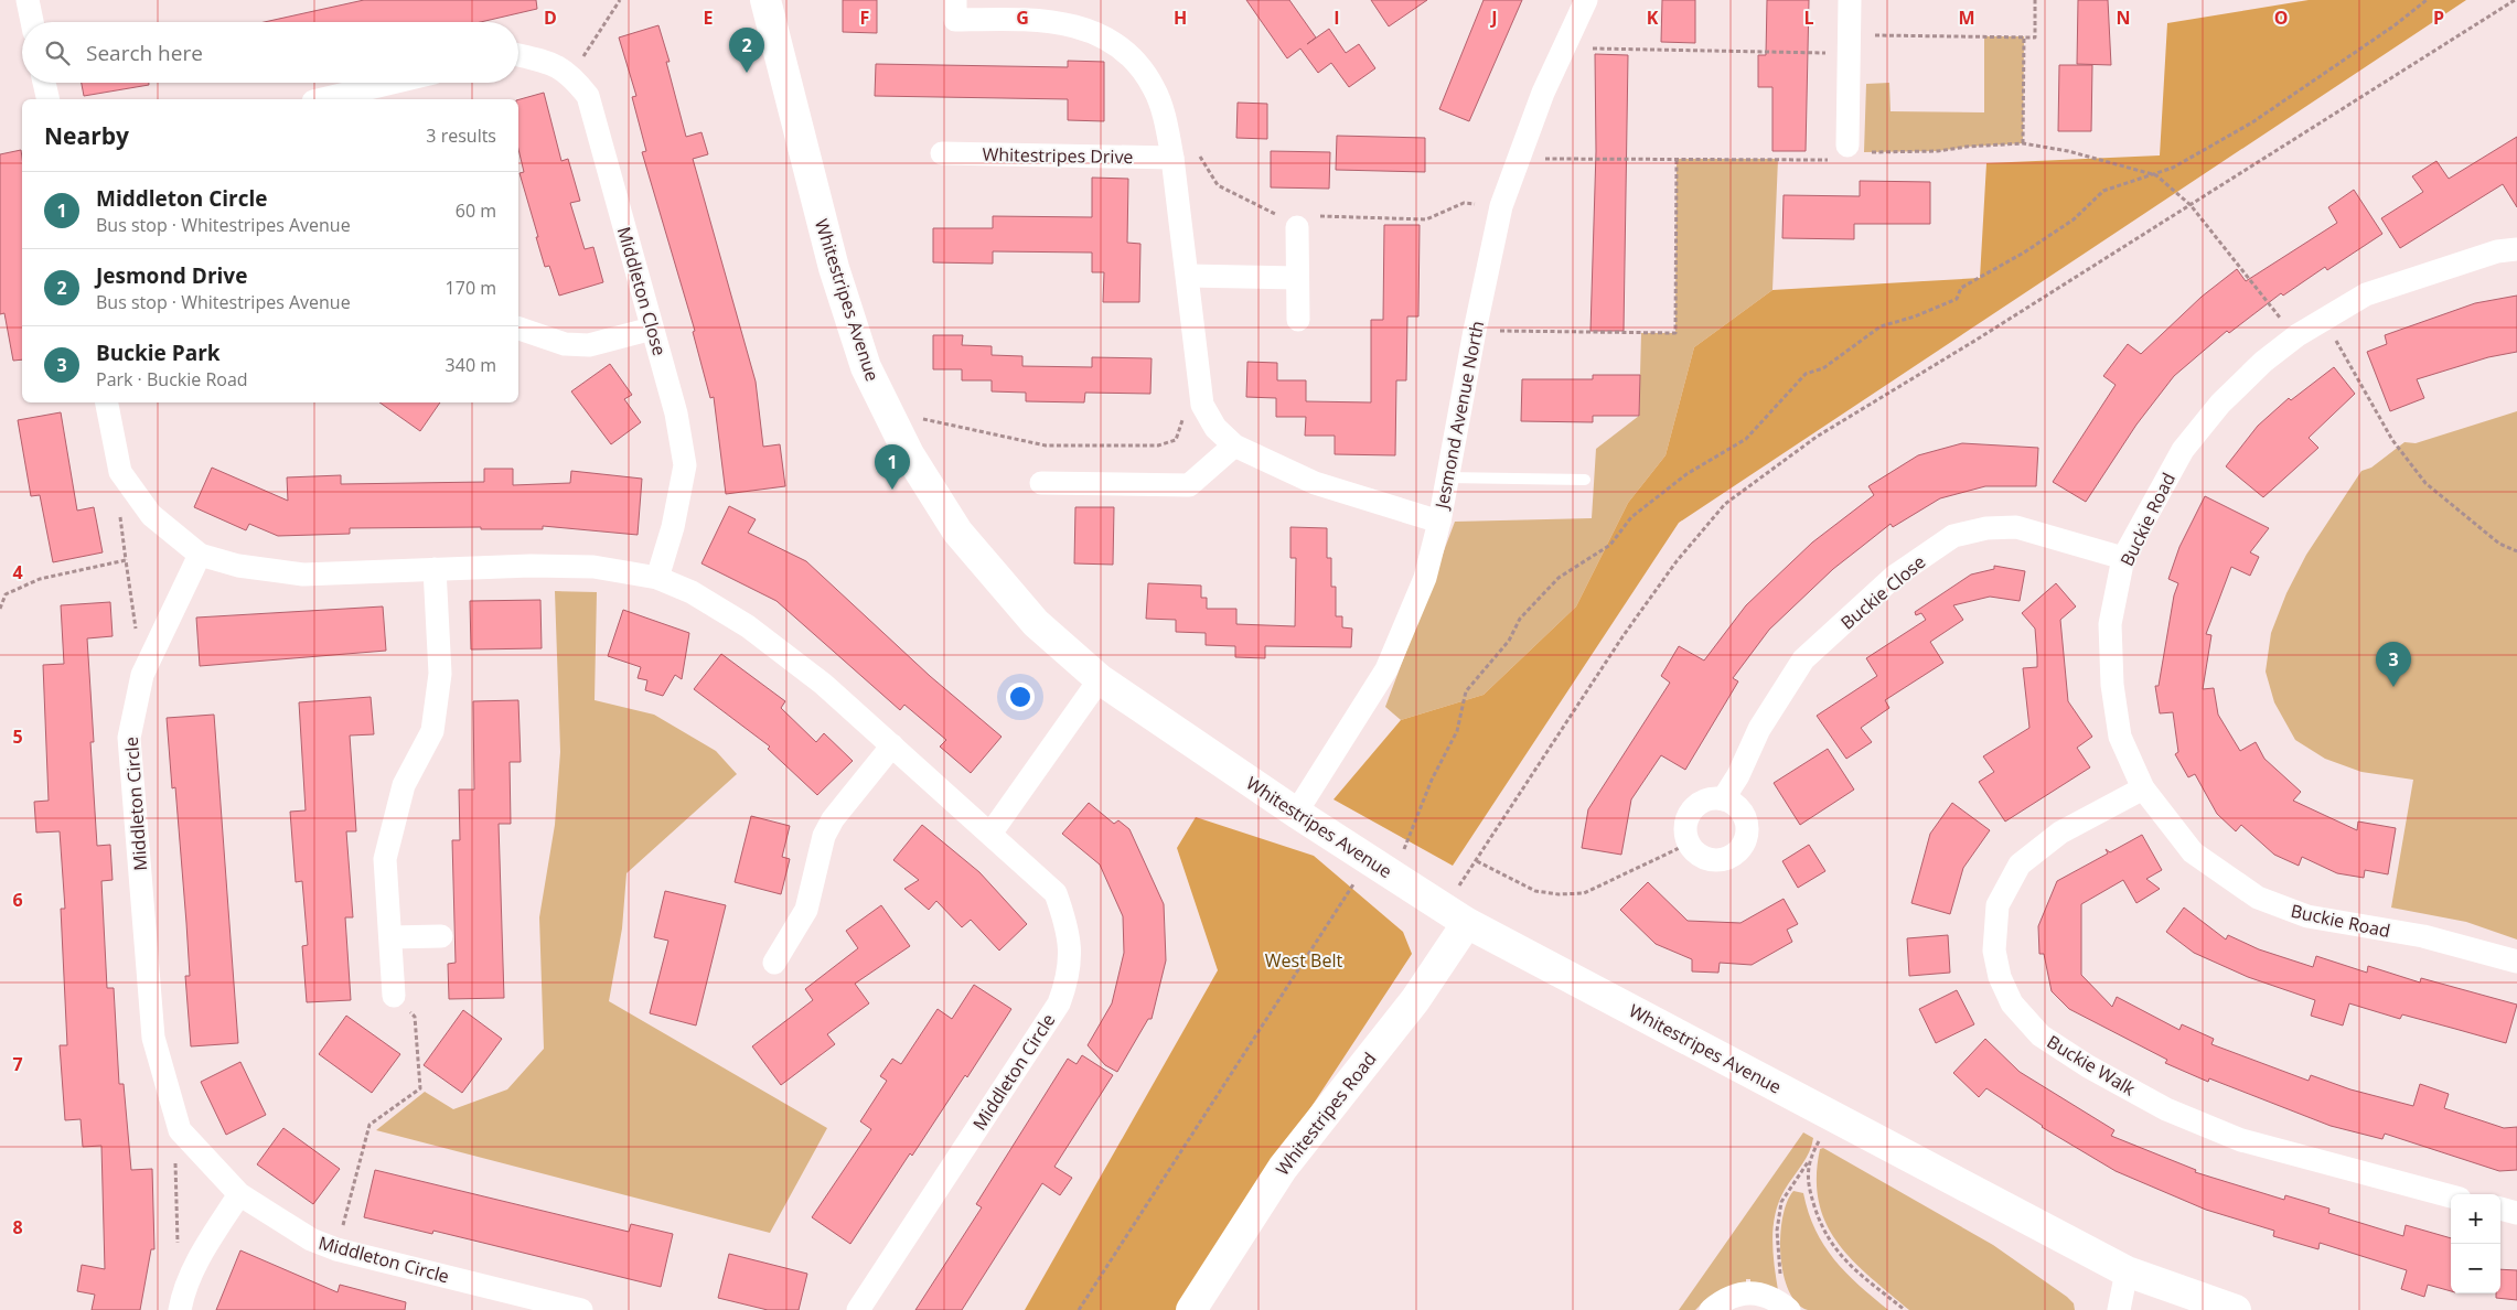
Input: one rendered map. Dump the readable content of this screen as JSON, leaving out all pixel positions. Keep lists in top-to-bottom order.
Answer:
{
  "streets": {
    "street": [
      "Whitestripes Drive",
      "Middleton Close",
      "Whitestripes Avenue",
      "Jesmond Avenue North",
      "Buckie Road",
      "Buckie Close",
      "Middleton Circle",
      "Buckie Walk",
      "Whitestripes Road"
    ]
  },
  "crossings": [
    ["Middleton Close", "Middleton Circle"],
    ["Whitestripes Avenue", "Jesmond Avenue North"],
    ["Whitestripes Avenue", "Whitestripes Road"],
    ["Buckie Road", "Buckie Close"],
    ["Buckie Road", "Buckie Walk"]
  ],
  "parks": ["West Belt"],
  "page": {
    "search": "Search here",
    "pins": ["2", "1", "3"],
    "heading": ["Nearby", "3 results"],
    "list": [
      {
        "mark": "1",
        "name": "Middleton Circle",
        "note": "Bus stop · Whitestripes Avenue",
        "value": "60 m"
      },
      {
        "mark": "2",
        "name": "Jesmond Drive",
        "note": "Bus stop · Whitestripes Avenue",
        "value": "170 m"
      },
      {
        "mark": "3",
        "name": "Buckie Park",
        "note": "Park · Buckie Road",
        "value": "340 m"
      }
    ],
    "map_buttons": ["+", "−"]
  },
  "grid": {
    "columns": [
      "D",
      "E",
      "F",
      "G",
      "H",
      "I",
      "J",
      "K",
      "L",
      "M",
      "N",
      "O",
      "P"
    ],
    "rows": [
      "4",
      "5",
      "6",
      "7",
      "8"
    ]
  }
}
